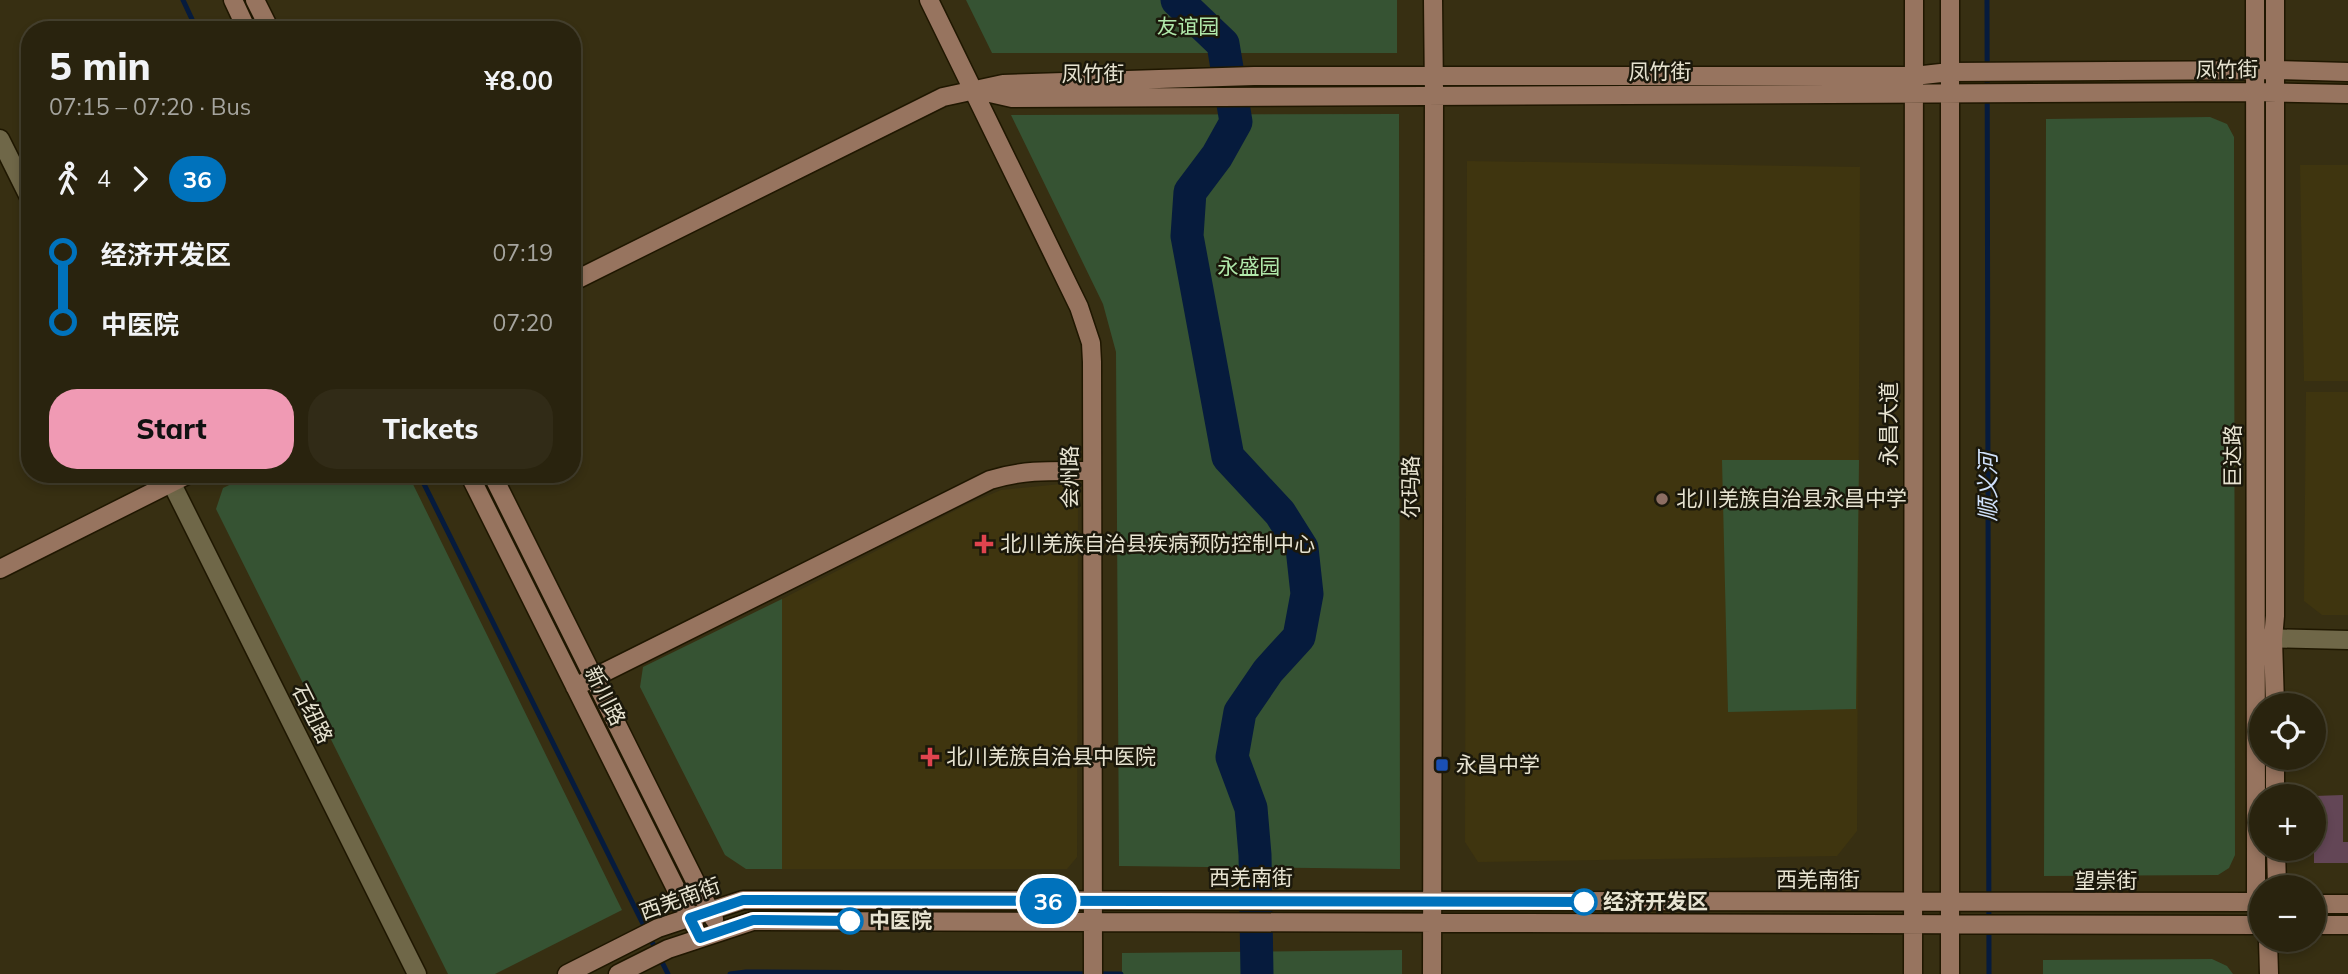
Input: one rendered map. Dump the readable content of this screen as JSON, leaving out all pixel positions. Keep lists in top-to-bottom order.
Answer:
{
  "streets": {
    "street": [
      "凤竹街",
      "永昌大道",
      "巨达路",
      "会州路",
      "尔玛路",
      "新川路",
      "石纽路",
      "西羌南街",
      "望崇街"
    ]
  },
  "crossings": [
    ["凤竹街", "永昌大道"],
    ["凤竹街", "巨达路"],
    ["凤竹街", "会州路"],
    ["凤竹街", "尔玛路"],
    ["永昌大道", "西羌南街"],
    ["会州路", "西羌南街"],
    ["尔玛路", "西羌南街"],
    ["新川路", "西羌南街"],
    ["西羌南街", "望崇街"]
  ],
  "water": ["顺义河"],
  "parks": ["友谊园", "永盛园"],
  "places": {
    "other": ["北川羌族自治县永昌中学", "经济开发区", "中医院"],
    "health": ["北川羌族自治县疾病预防控制中心", "北川羌族自治县中医院"],
    "transit": ["永昌中学"]
  },
  "lines": ["bus line 36"],
  "page": {
    "on_map": "36",
    "heading": ["5 min", "07:15 – 07:20 · Bus", "¥8.00"],
    "legs": ["4", "36"],
    "list": [
      {
        "name": "经济开发区",
        "value": "07:19"
      },
      {
        "name": "中医院",
        "value": "07:20"
      }
    ],
    "buttons": ["Start", "Tickets"],
    "map_buttons": ["+", "−"]
  }
}
